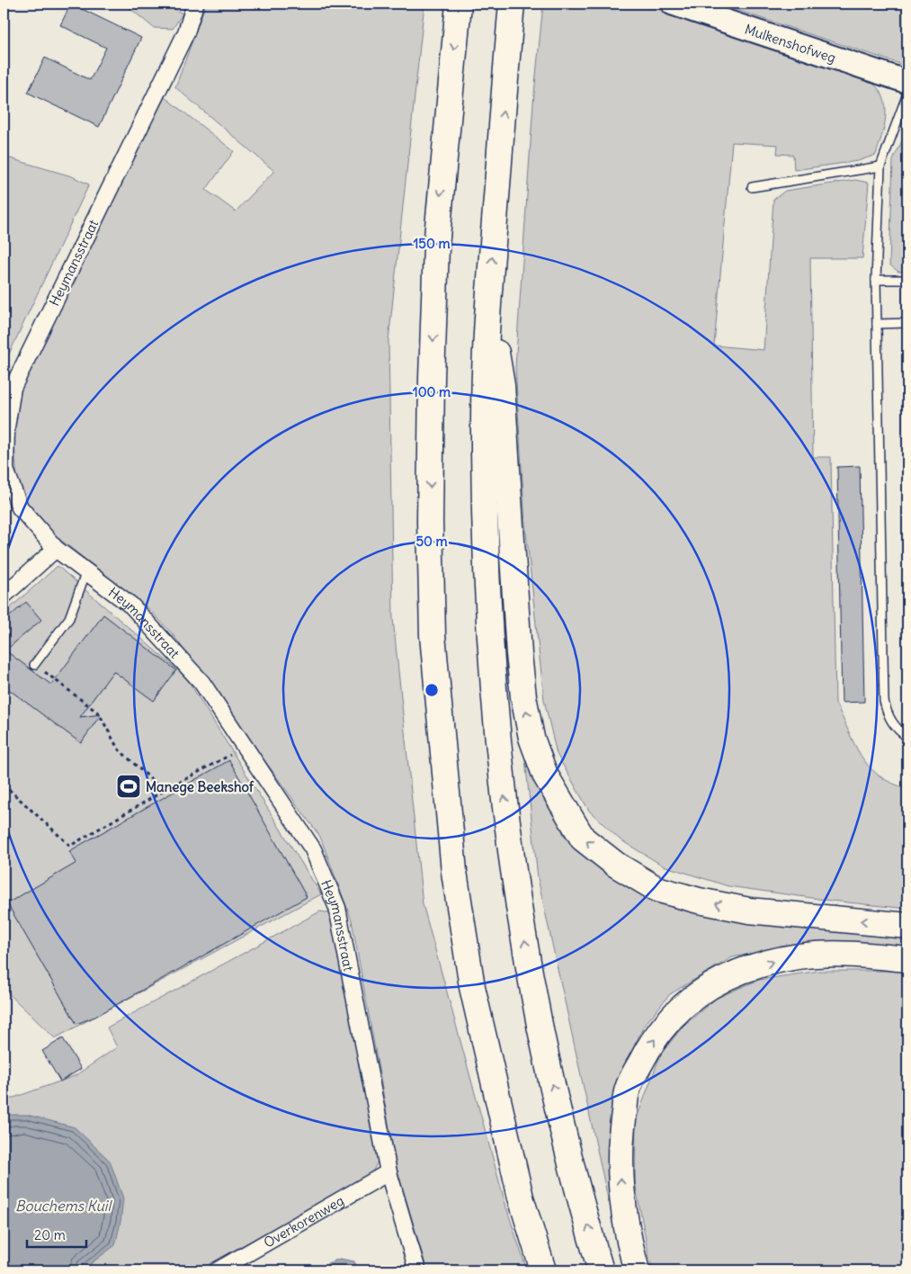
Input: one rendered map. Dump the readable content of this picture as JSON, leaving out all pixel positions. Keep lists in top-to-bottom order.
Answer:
{
  "streets": {
    "street": ["Mulkenshofweg", "Heymansstraat", "Overkorenweg"]
  },
  "crossings": [
    ["Heymansstraat", "Overkorenweg"]
  ],
  "water": ["Bouchems Kuil"],
  "places": {
    "sports": ["Manege Beekshof"]
  },
  "scale_bar": "20 m",
  "rings": ["150 m", "100 m", "50 m"]
}
